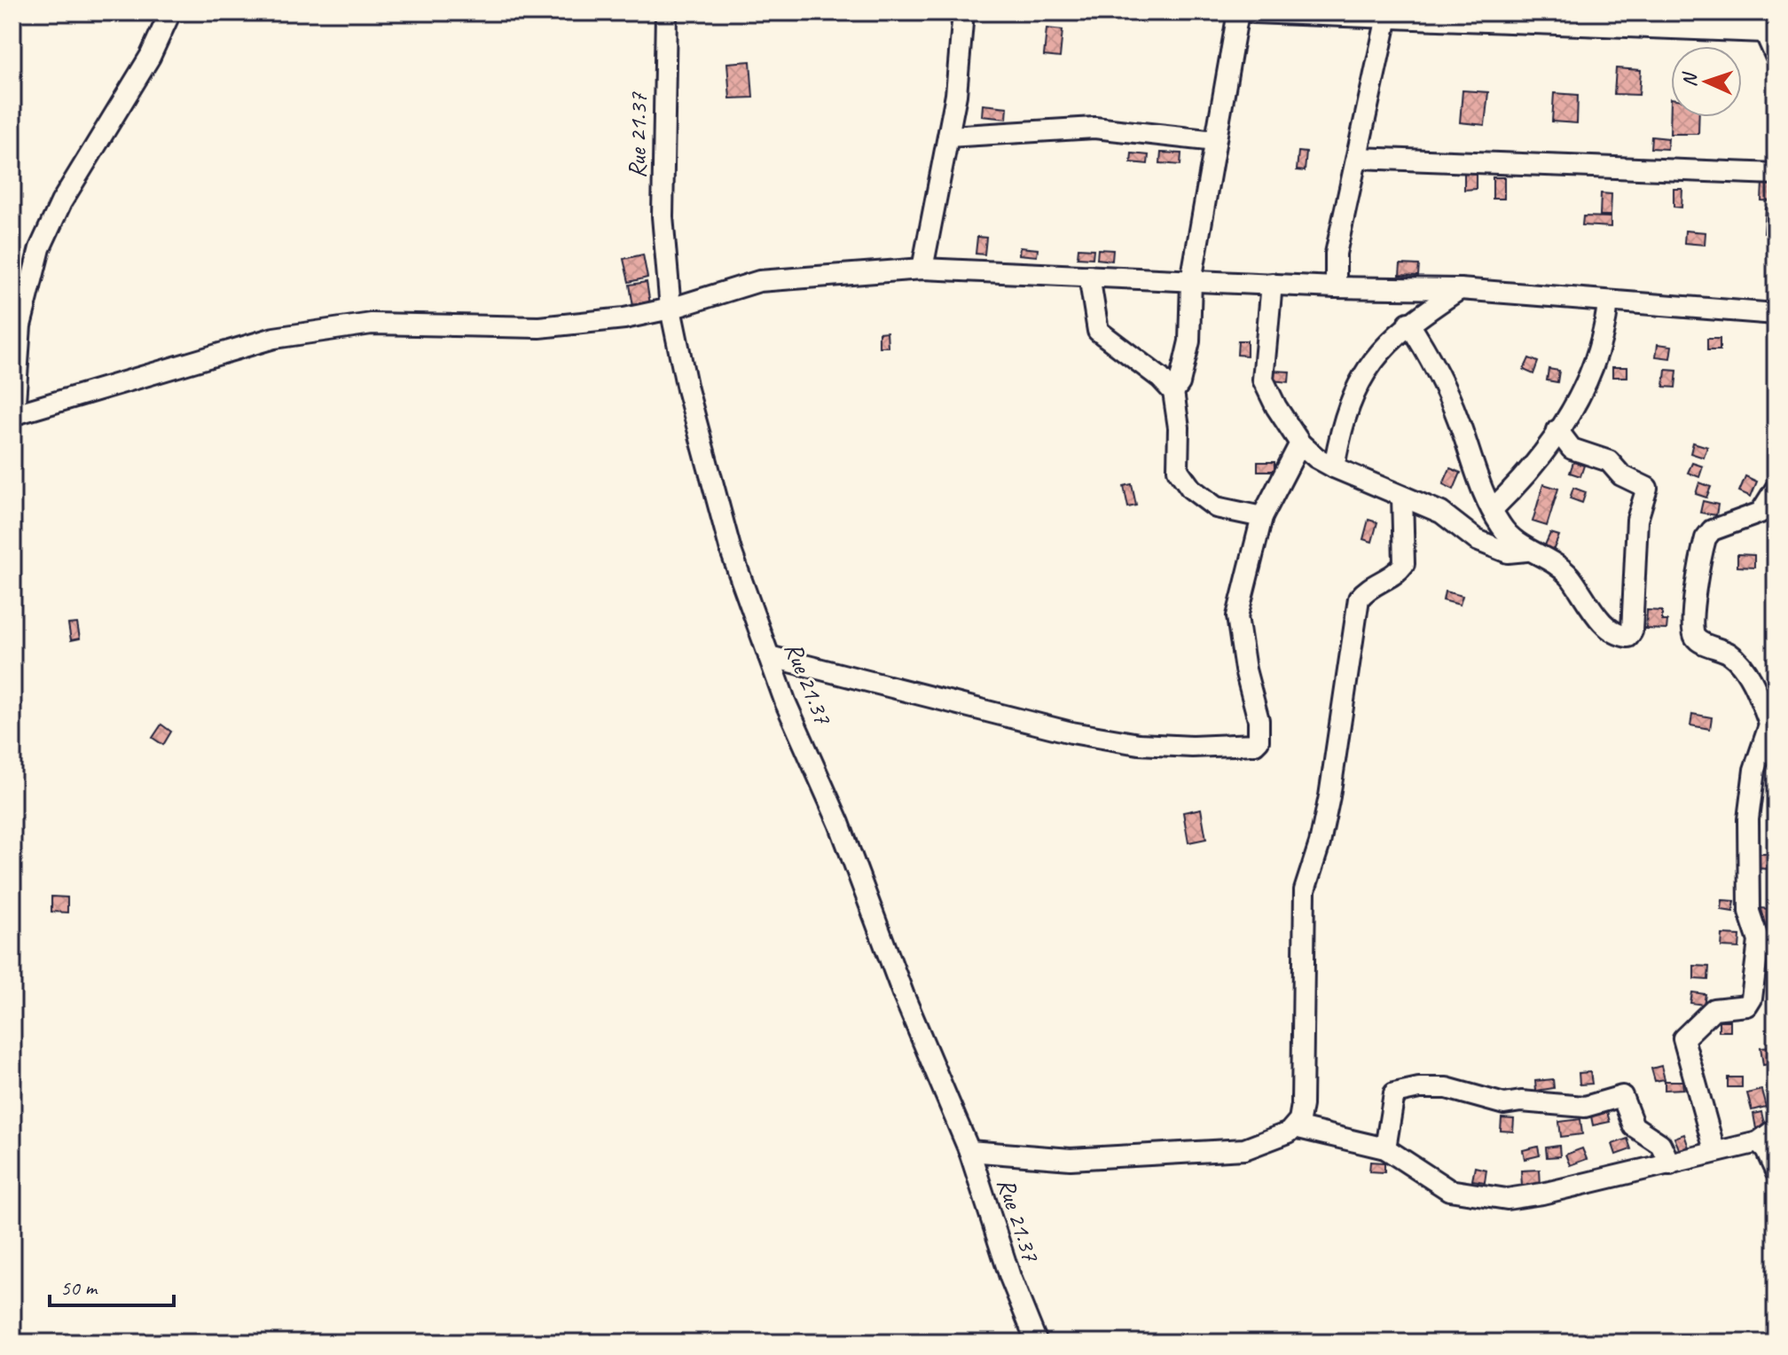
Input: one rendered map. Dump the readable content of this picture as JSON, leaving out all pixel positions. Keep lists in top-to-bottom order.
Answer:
{
  "streets": {
    "street": ["Rue 21.37"]
  },
  "scale_bar": "50 m",
  "north": "left"
}
